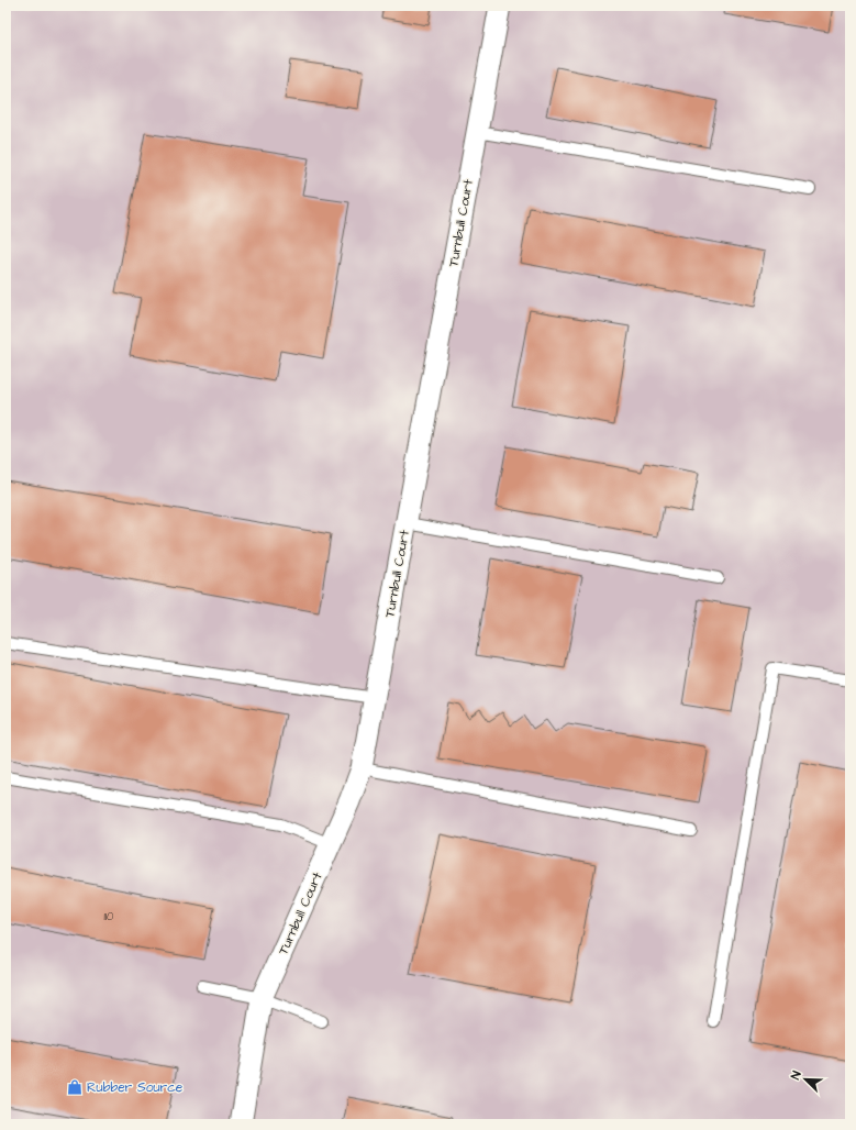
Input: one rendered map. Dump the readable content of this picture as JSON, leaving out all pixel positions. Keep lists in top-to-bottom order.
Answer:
{
  "streets": {
    "street": ["Turnbull Court"]
  },
  "places": {
    "shop": ["Rubber Source"]
  },
  "house_numbers": ["110"],
  "north": "top left"
}
